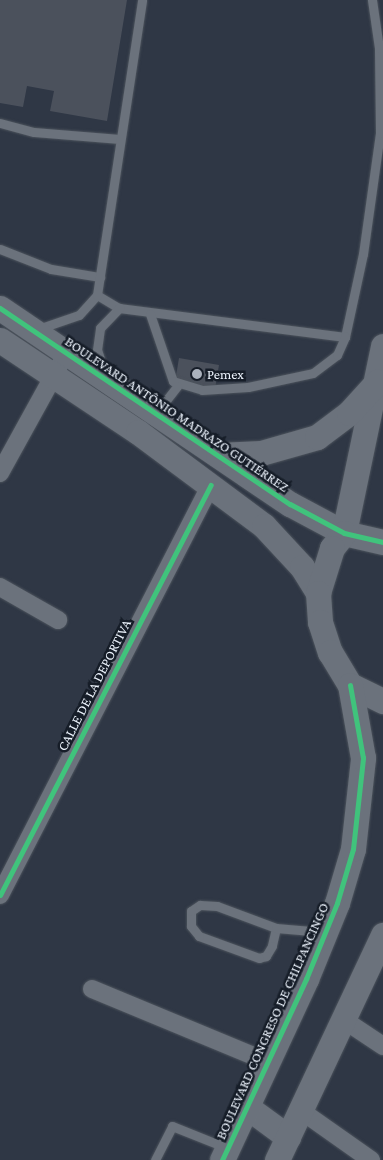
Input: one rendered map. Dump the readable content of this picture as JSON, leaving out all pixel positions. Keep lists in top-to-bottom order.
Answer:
{
  "streets": {
    "street": ["BOULEVARD ANTÔNIO MADRAZO GUTIÉRREZ", "CALLE DE LA DEPORTIVA", "BOULEVARD CONGRESO DE CHILPANCINGO"]
  },
  "places": ["Pemex"]
}
